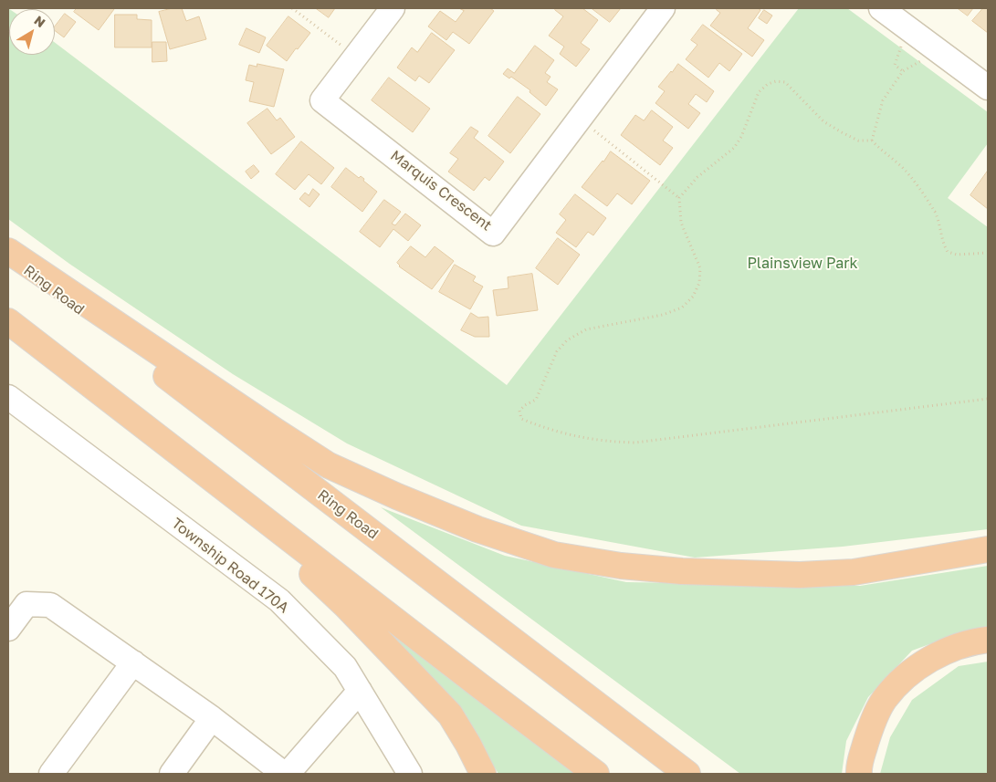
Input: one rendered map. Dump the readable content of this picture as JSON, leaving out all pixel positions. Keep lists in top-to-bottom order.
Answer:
{
  "streets": {
    "highway": ["Ring Road"],
    "street": ["Marquis Crescent", "Township Road 170A"]
  },
  "parks": ["Plainsview Park"],
  "north": "top right"
}
